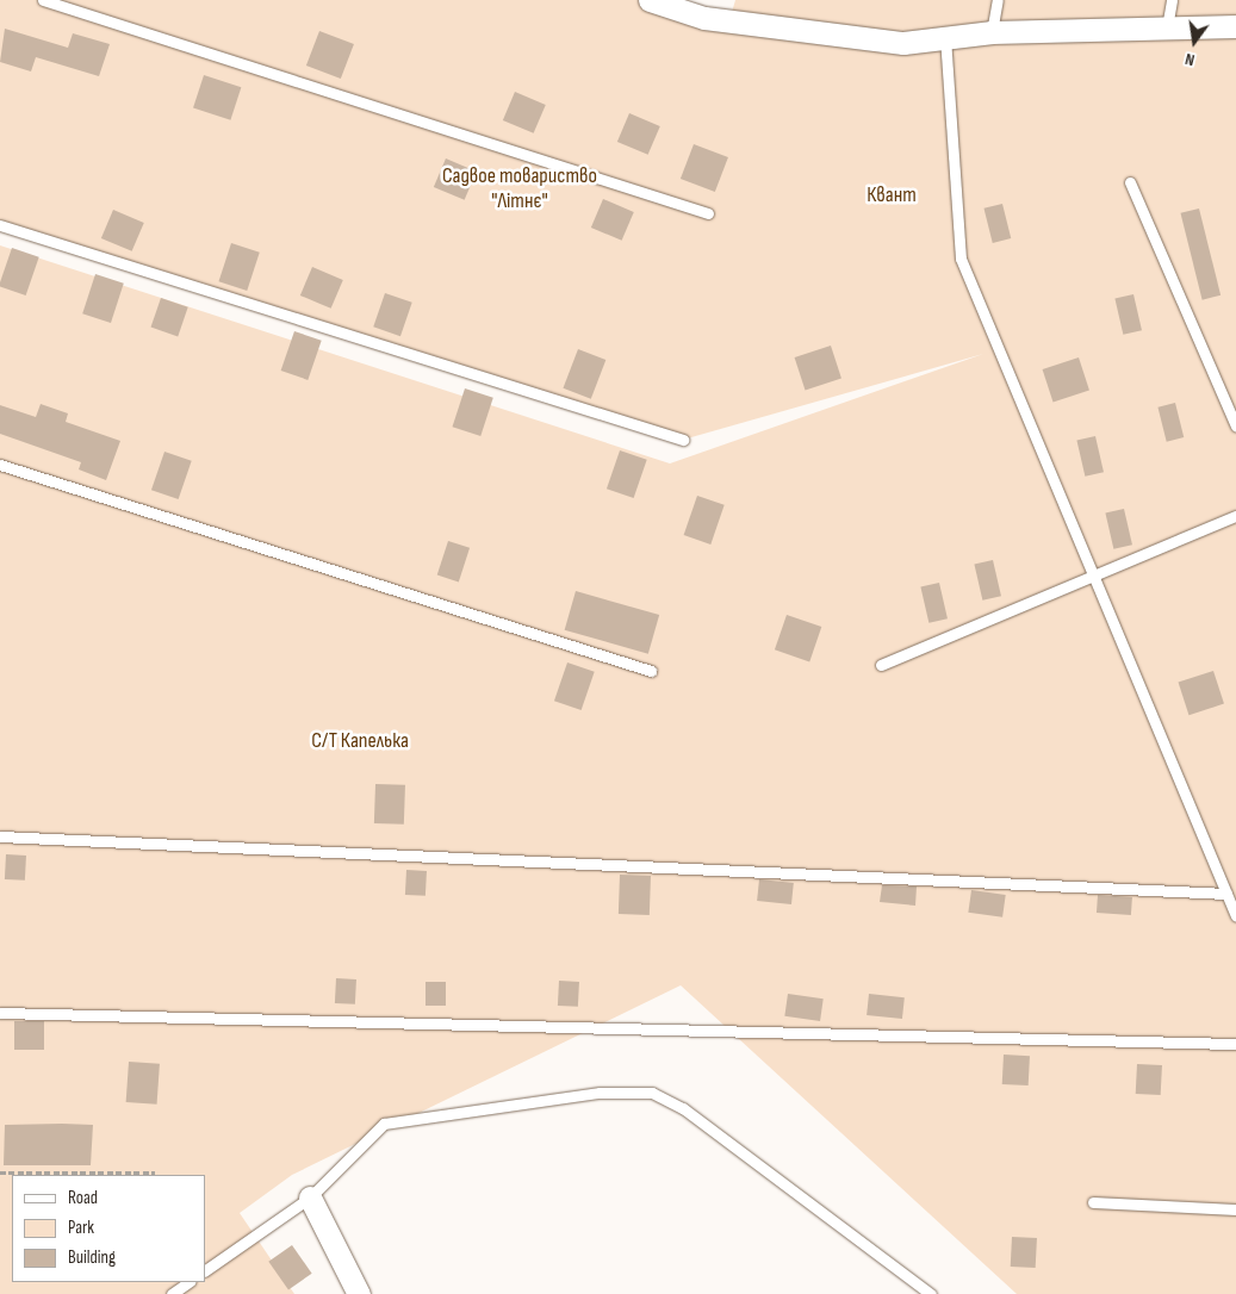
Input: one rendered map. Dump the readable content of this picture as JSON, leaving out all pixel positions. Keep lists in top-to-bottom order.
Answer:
{
  "parks": ["Садвое товариство \"Літнє\"", "Квант", "С/Т Капелька"],
  "legend": ["Road", "Park", "Building"],
  "north": "bottom"
}
